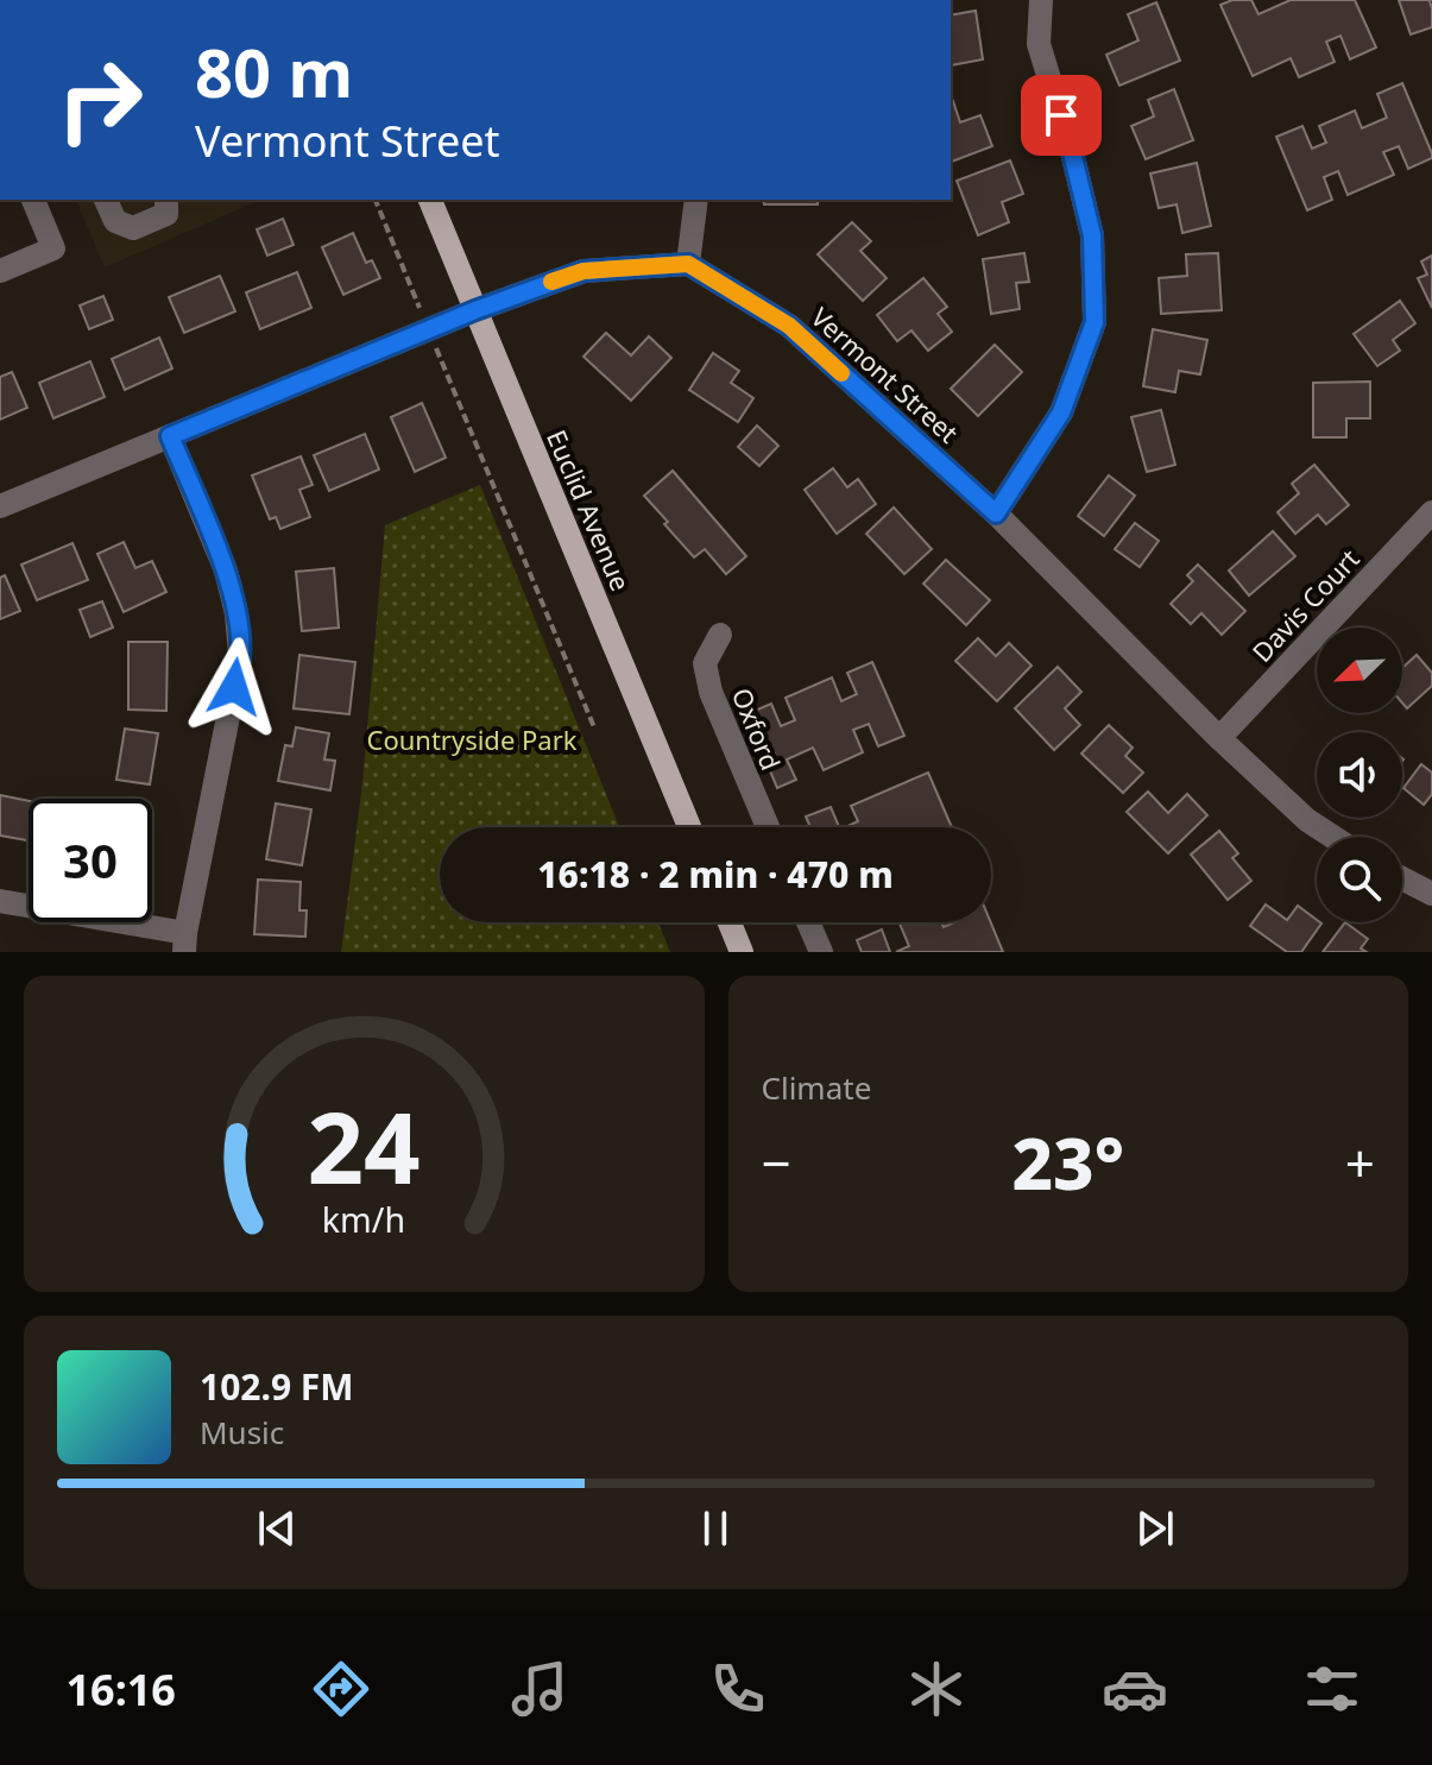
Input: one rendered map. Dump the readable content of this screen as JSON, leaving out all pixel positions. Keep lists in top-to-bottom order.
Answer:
{
  "streets": {
    "main road": ["Euclid Avenue"],
    "street": ["Vermont Street", "Davis Court", "Oxford"]
  },
  "crossings": [
    ["Vermont Street", "Davis Court"]
  ],
  "parks": ["Countryside Park"],
  "north": "bottom left",
  "page": {
    "turn": ["80 m", "Vermont Street"],
    "limit": "30",
    "trip": "16:18 · 2 min · 470 m",
    "tile": "Climate",
    "heat": ["−", "23°", "+"],
    "song": ["102.9 FM", "Music"],
    "tabs": "16:16",
    "gauge": ["24", "km/h"]
  }
}
